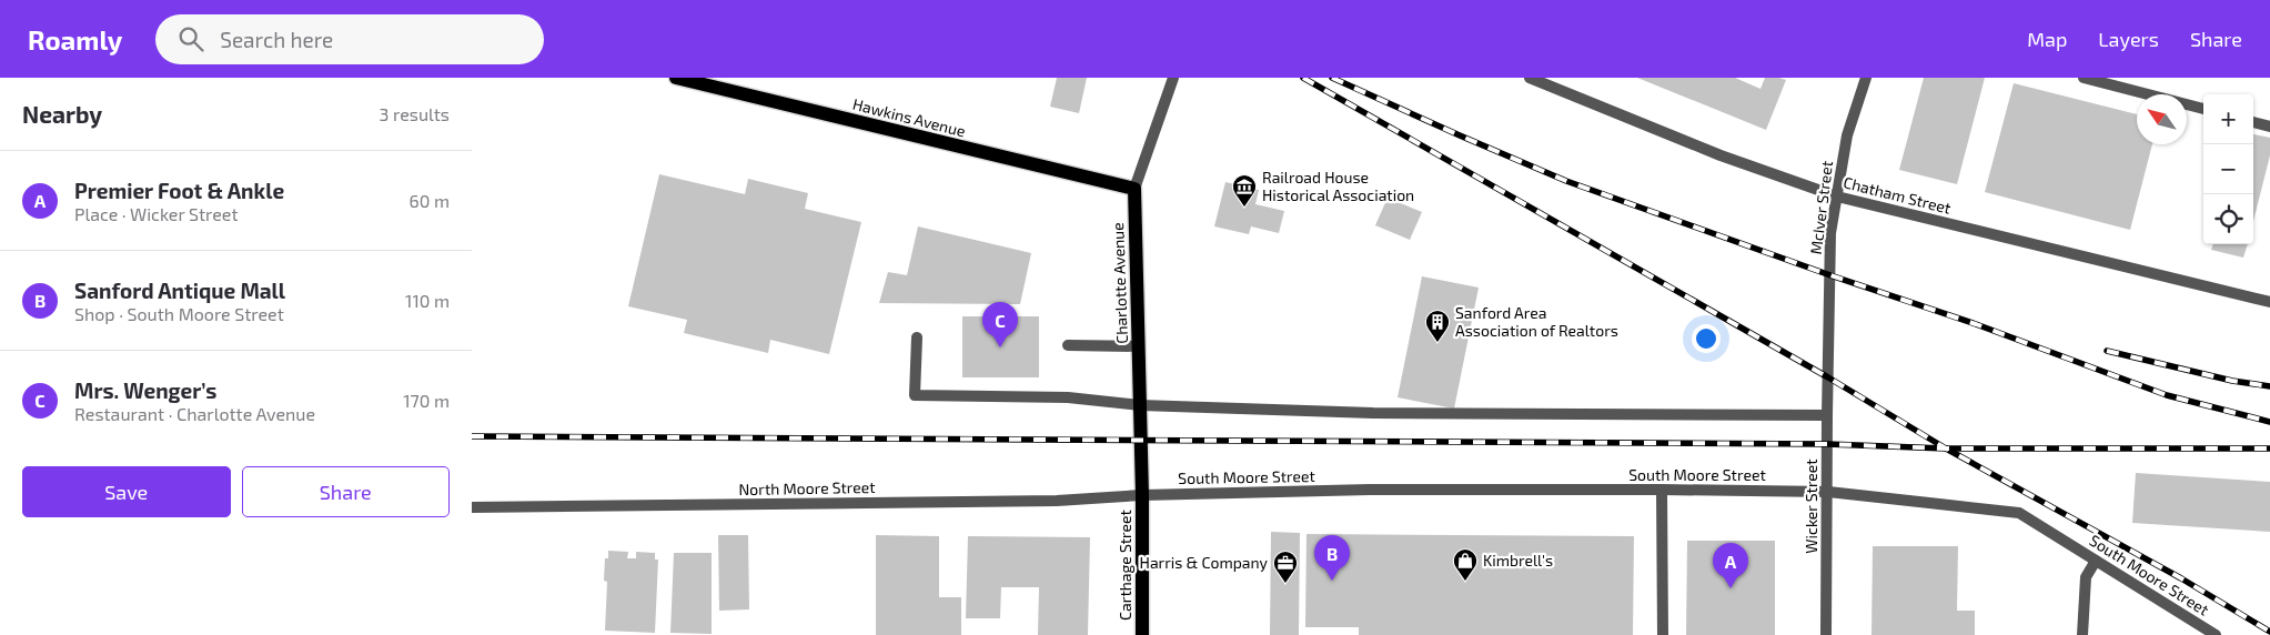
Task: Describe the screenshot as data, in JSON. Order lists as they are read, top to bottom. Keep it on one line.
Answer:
{"streets":{"main road":["Hawkins Avenue","Charlotte Avenue","Carthage Street"],"street":["Chatham Street","McIver Street","South Moore Street","North Moore Street","Wicker Street"]},"crossings":[["Hawkins Avenue","Charlotte Avenue"],["Chatham Street","McIver Street"],["McIver Street","Wicker Street"],["Charlotte Avenue","South Moore Street"],["Charlotte Avenue","North Moore Street"],["Charlotte Avenue","Carthage Street"],["South Moore Street","North Moore Street"],["South Moore Street","Wicker Street"],["South Moore Street","Carthage Street"],["North Moore Street","Carthage Street"]],"places":{"museum":["Railroad House Historical Association"],"building":["Sanford Area Association of Realtors"],"shop":["Kimbrell's"],"office":["Harris & Company"]},"north":"top left","page":{"header":"Roamly","search":"Search here","nav":["Map","Layers","Share"],"heading":["Nearby","3 results"],"map_buttons":["+","−"],"list":[{"mark":"A","name":"Premier Foot & Ankle","note":"Place · Wicker Street","value":"60 m"},{"mark":"B","name":"Sanford Antique Mall","note":"Shop · South Moore Street","value":"110 m"},{"mark":"C","name":"Mrs. Wenger’s","note":"Restaurant · Charlotte Avenue","value":"170 m"}],"pins":["C","B","A"],"buttons":["Save","Share"]}}
